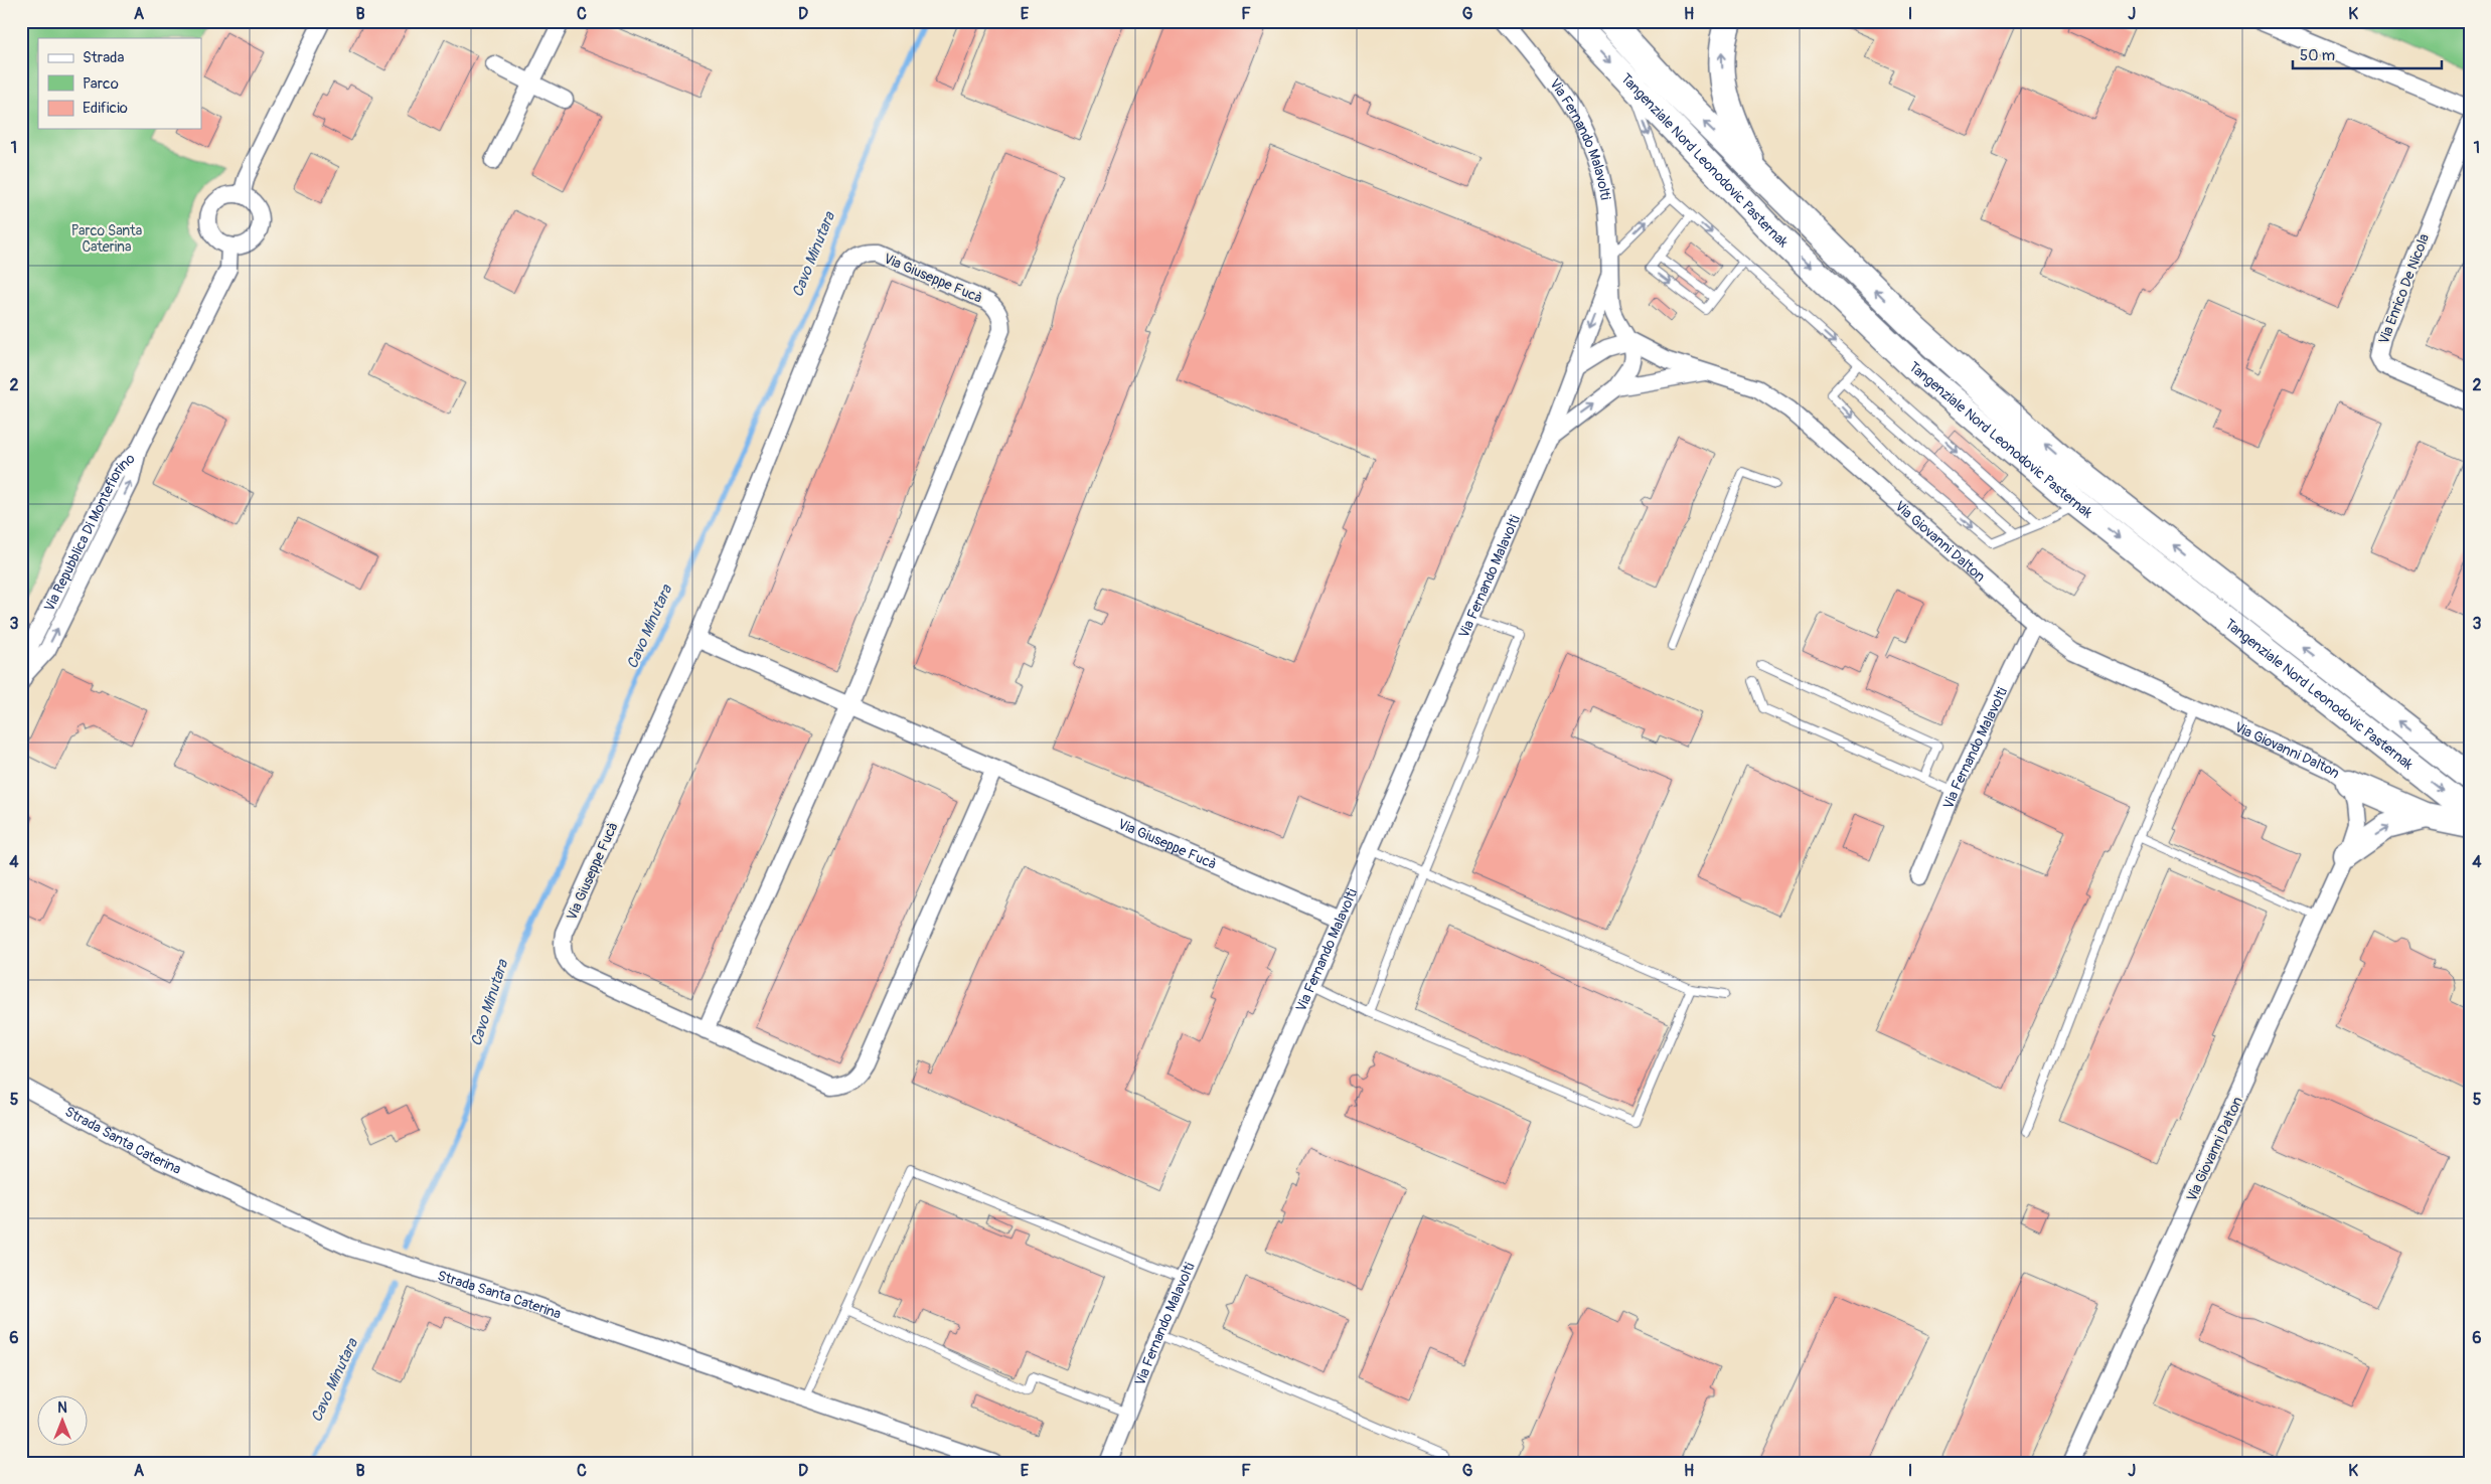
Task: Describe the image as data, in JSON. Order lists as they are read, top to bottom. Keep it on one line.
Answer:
{"streets":{"highway":["Tangenziale Nord Leonodovic Pasternak"],"street":["Via Fernando Malavolti","Via Giuseppe Fucà","Via Enrico De Nicola","Via Repubblica Di Montefiorino","Via Giovanni Dalton","Strada Santa Caterina"]},"crossings":[["Via Fernando Malavolti","Via Giuseppe Fucà"],["Via Fernando Malavolti","Via Giovanni Dalton"]],"water":["Cavo Minutara"],"parks":["Parco Santa Caterina"],"legend":["Strada","Parco","Edificio"],"scale_bar":"50 m","north":"top","grid":{"columns":["A","B","C","D","E","F","G","H","I","J","K"],"rows":["1","2","3","4","5","6"]}}
